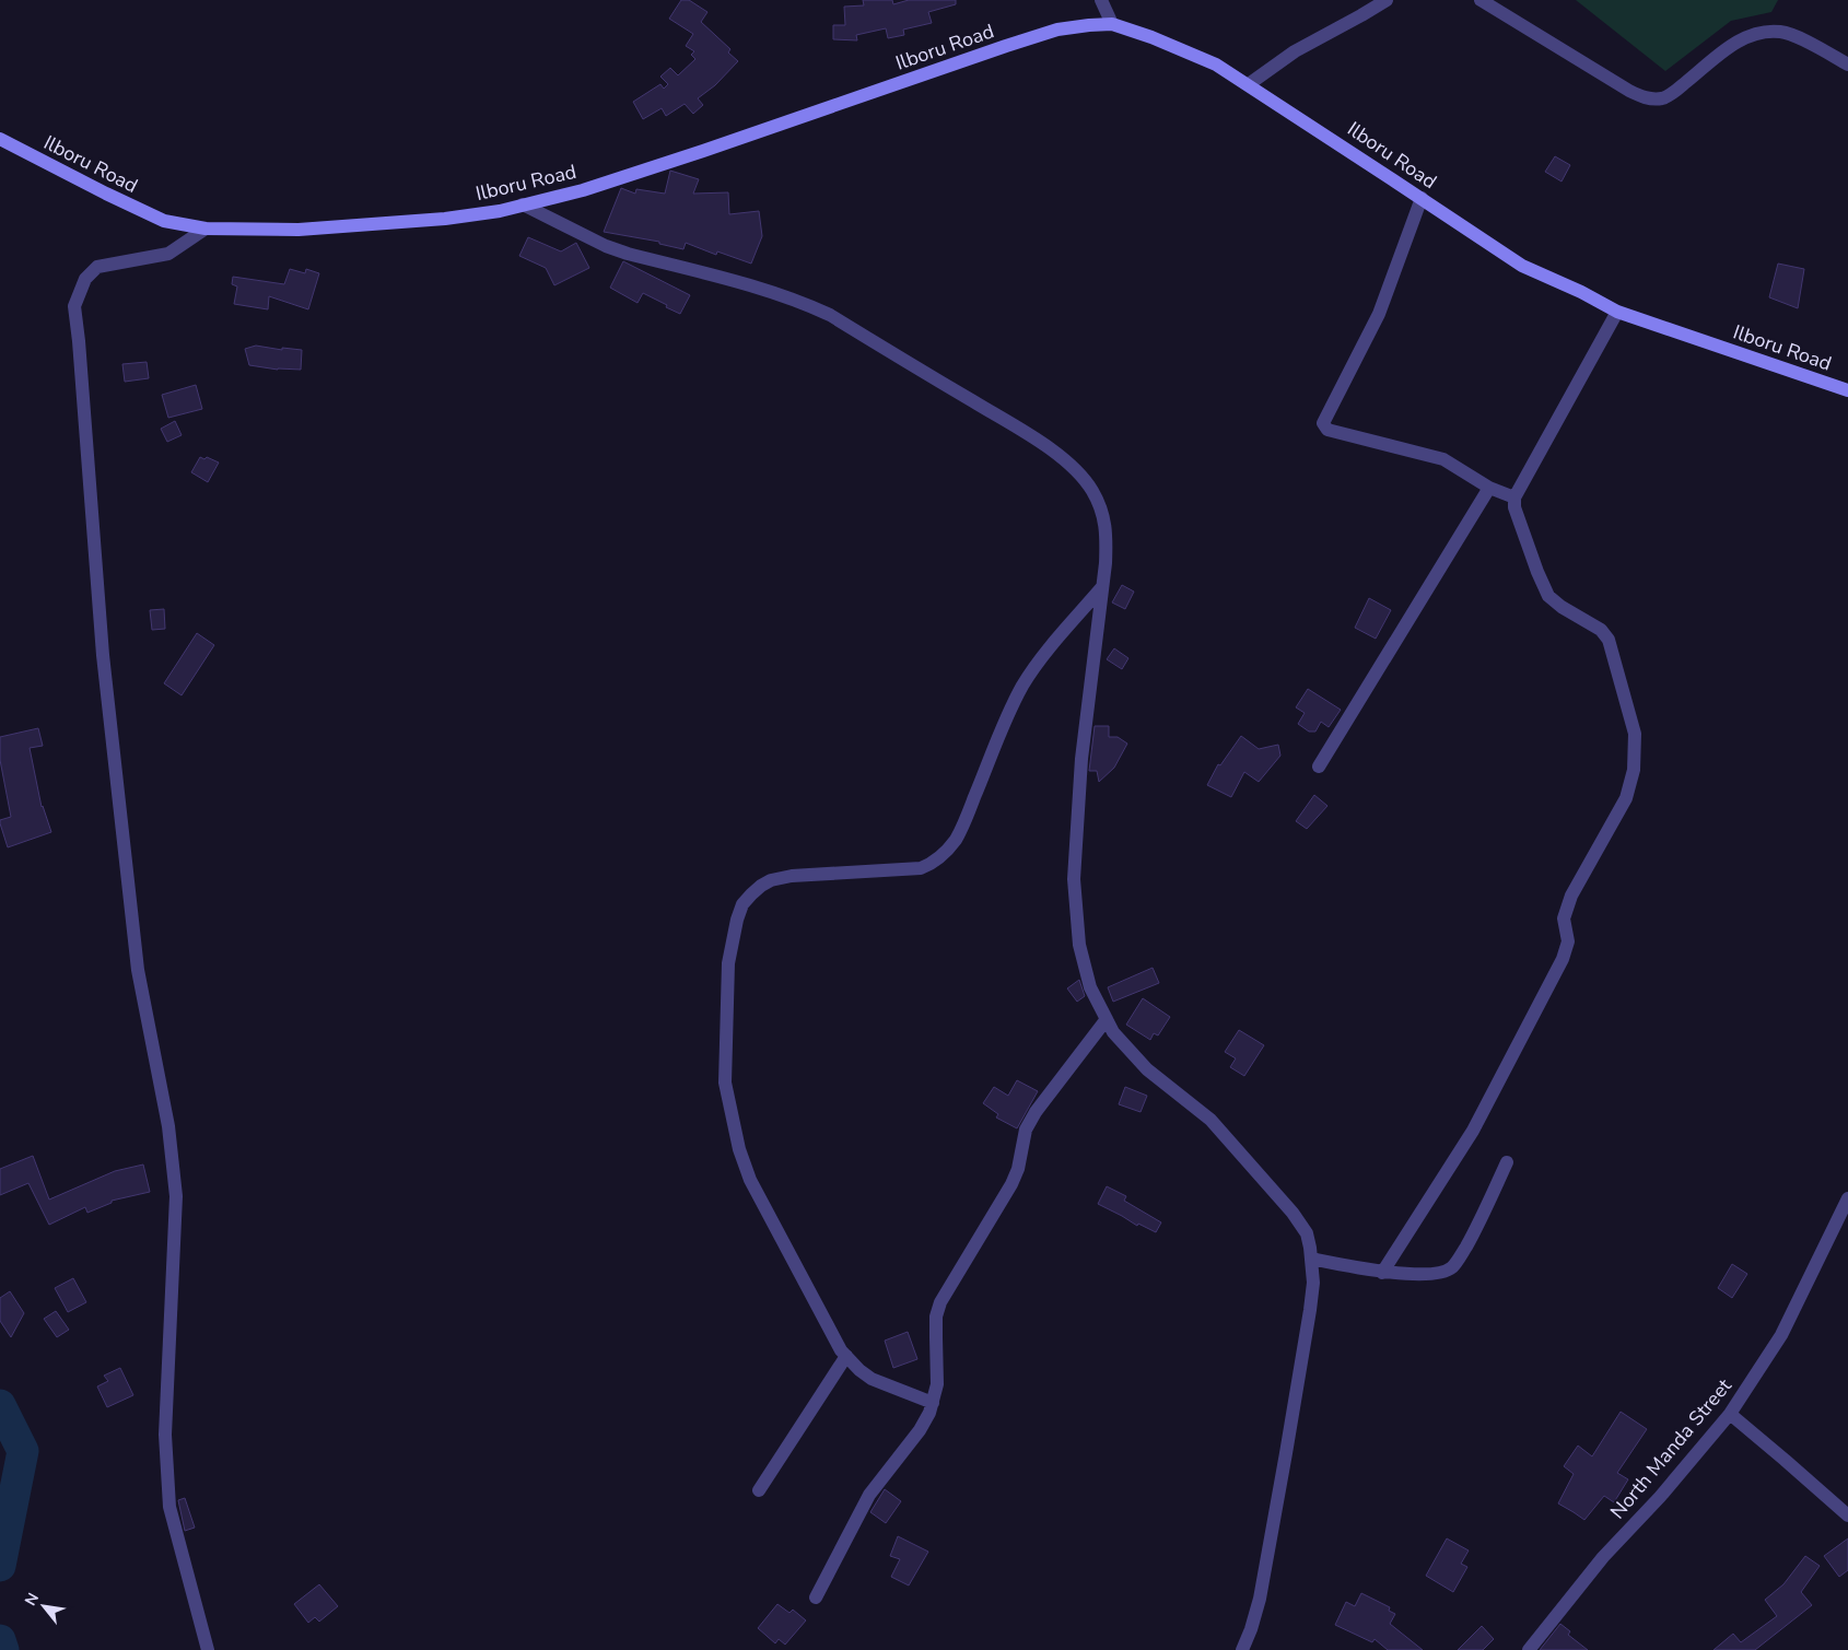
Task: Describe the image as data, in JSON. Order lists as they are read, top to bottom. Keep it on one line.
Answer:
{"streets":{"street":["Ilboru Road","North Manda Street"]},"north":"top left"}
